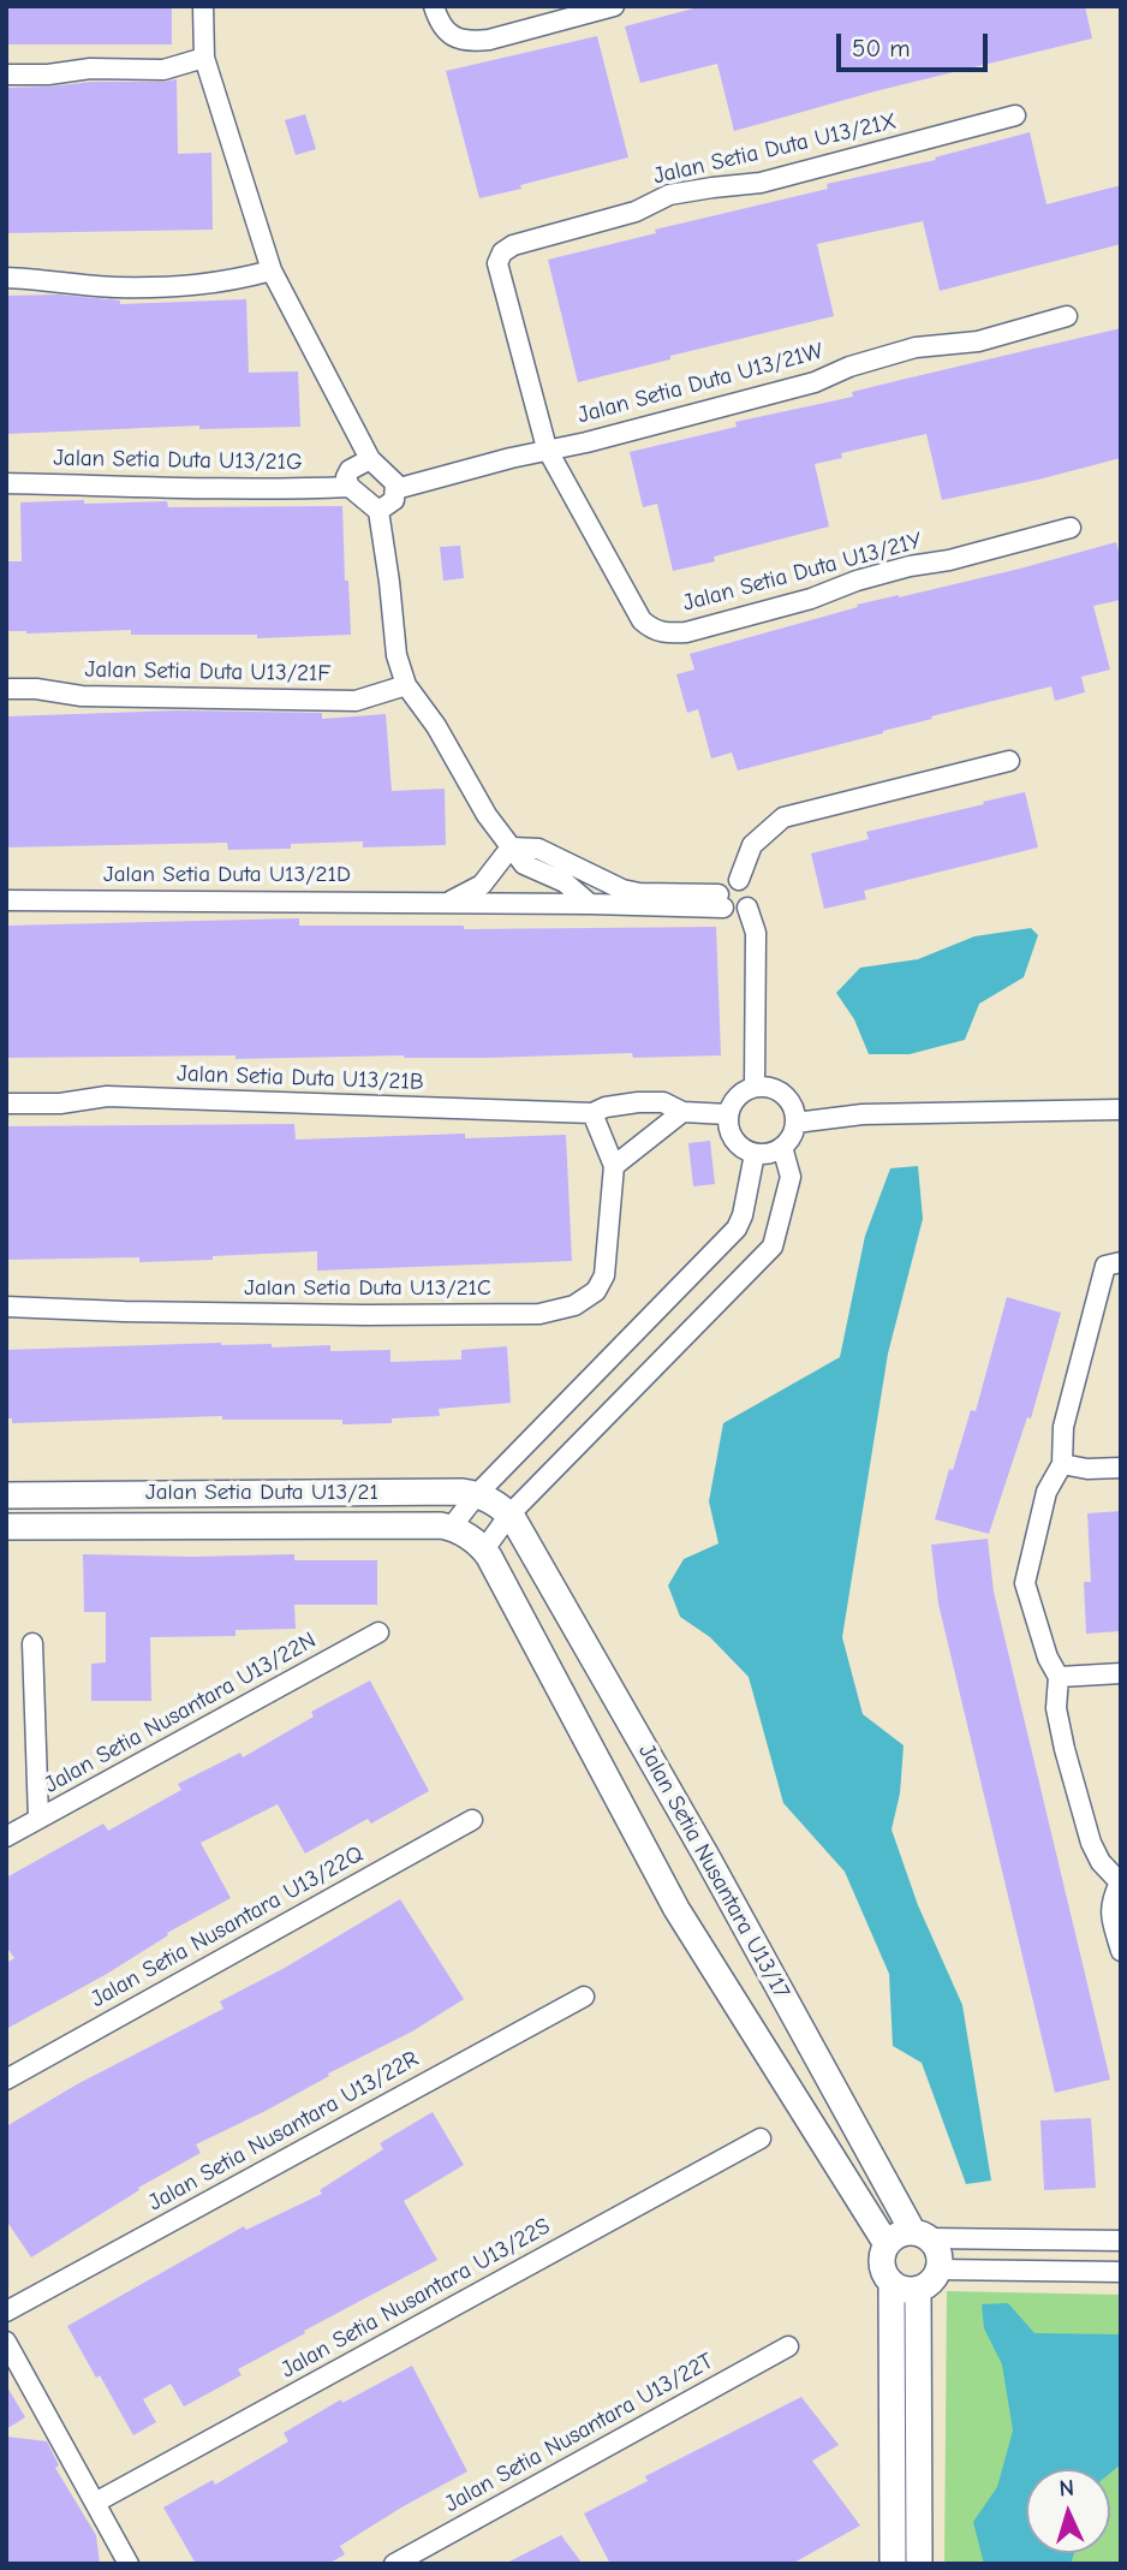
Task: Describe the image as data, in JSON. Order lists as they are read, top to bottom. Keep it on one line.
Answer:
{"streets":{"main road":["Jalan Setia Duta U13/21","Jalan Setia Nusantara U13/17"],"street":["Jalan Setia Duta U13/21X","Jalan Setia Duta U13/21W","Jalan Setia Duta U13/21G","Jalan Setia Duta U13/21Y","Jalan Setia Duta U13/21F","Jalan Setia Duta U13/21D","Jalan Setia Duta U13/21B","Jalan Setia Duta U13/21C","Jalan Setia Nusantara U13/22N","Jalan Setia Nusantara U13/22Q","Jalan Setia Nusantara U13/22R","Jalan Setia Nusantara U13/22S","Jalan Setia Nusantara U13/22T"]},"crossings":[["Jalan Setia Duta U13/21X","Jalan Setia Duta U13/21W"],["Jalan Setia Duta U13/21X","Jalan Setia Duta U13/21Y"],["Jalan Setia Duta U13/21W","Jalan Setia Duta U13/21Y"]],"scale_bar":"50 m","north":"top"}
